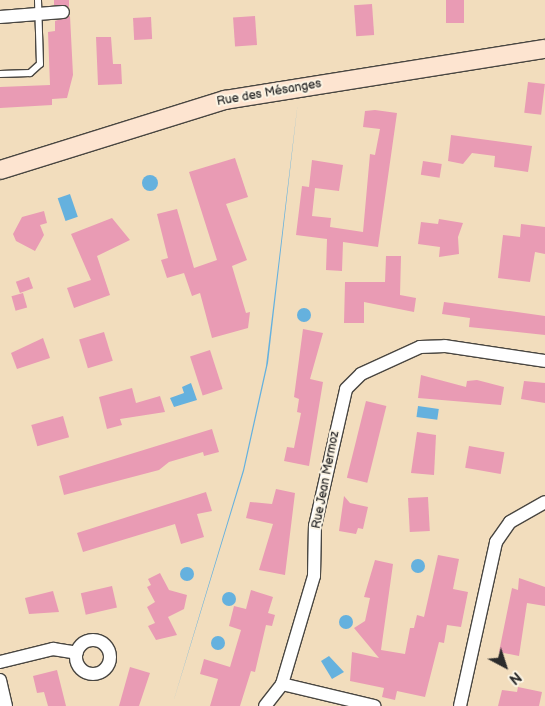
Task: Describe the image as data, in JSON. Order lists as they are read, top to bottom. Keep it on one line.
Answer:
{"streets":{"main road":["Rue des Mésanges"],"street":["Rue Jean Mermoz"]},"north":"bottom right"}
